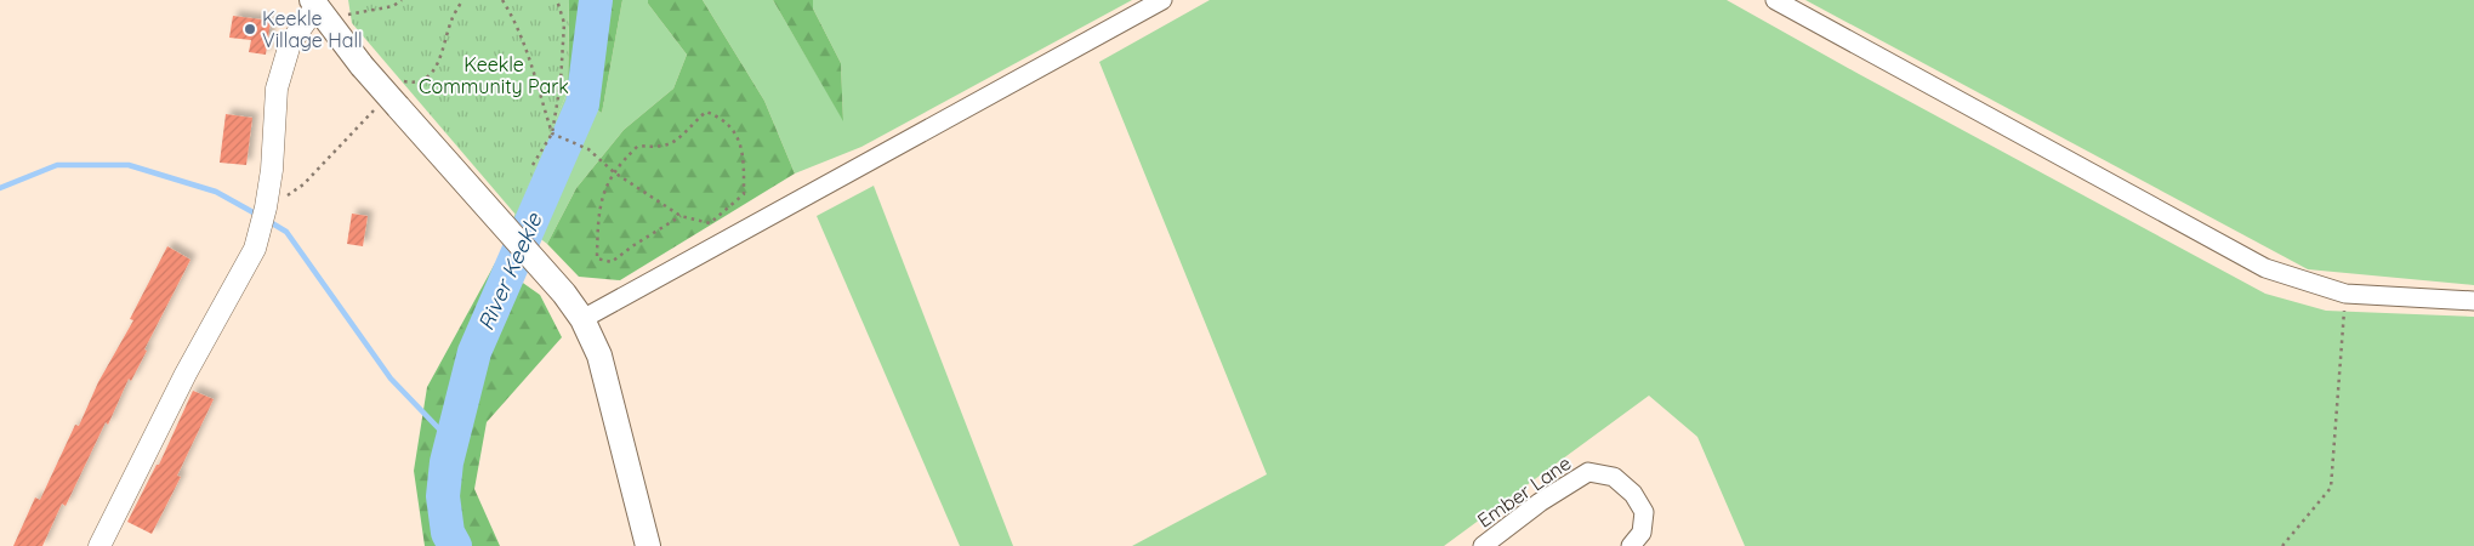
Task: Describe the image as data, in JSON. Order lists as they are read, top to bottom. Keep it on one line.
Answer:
{"streets":{"street":["Ember Lane"]},"water":["River Keekle"],"parks":["Keekle Community Park"],"places":["Keekle Village Hall"]}
